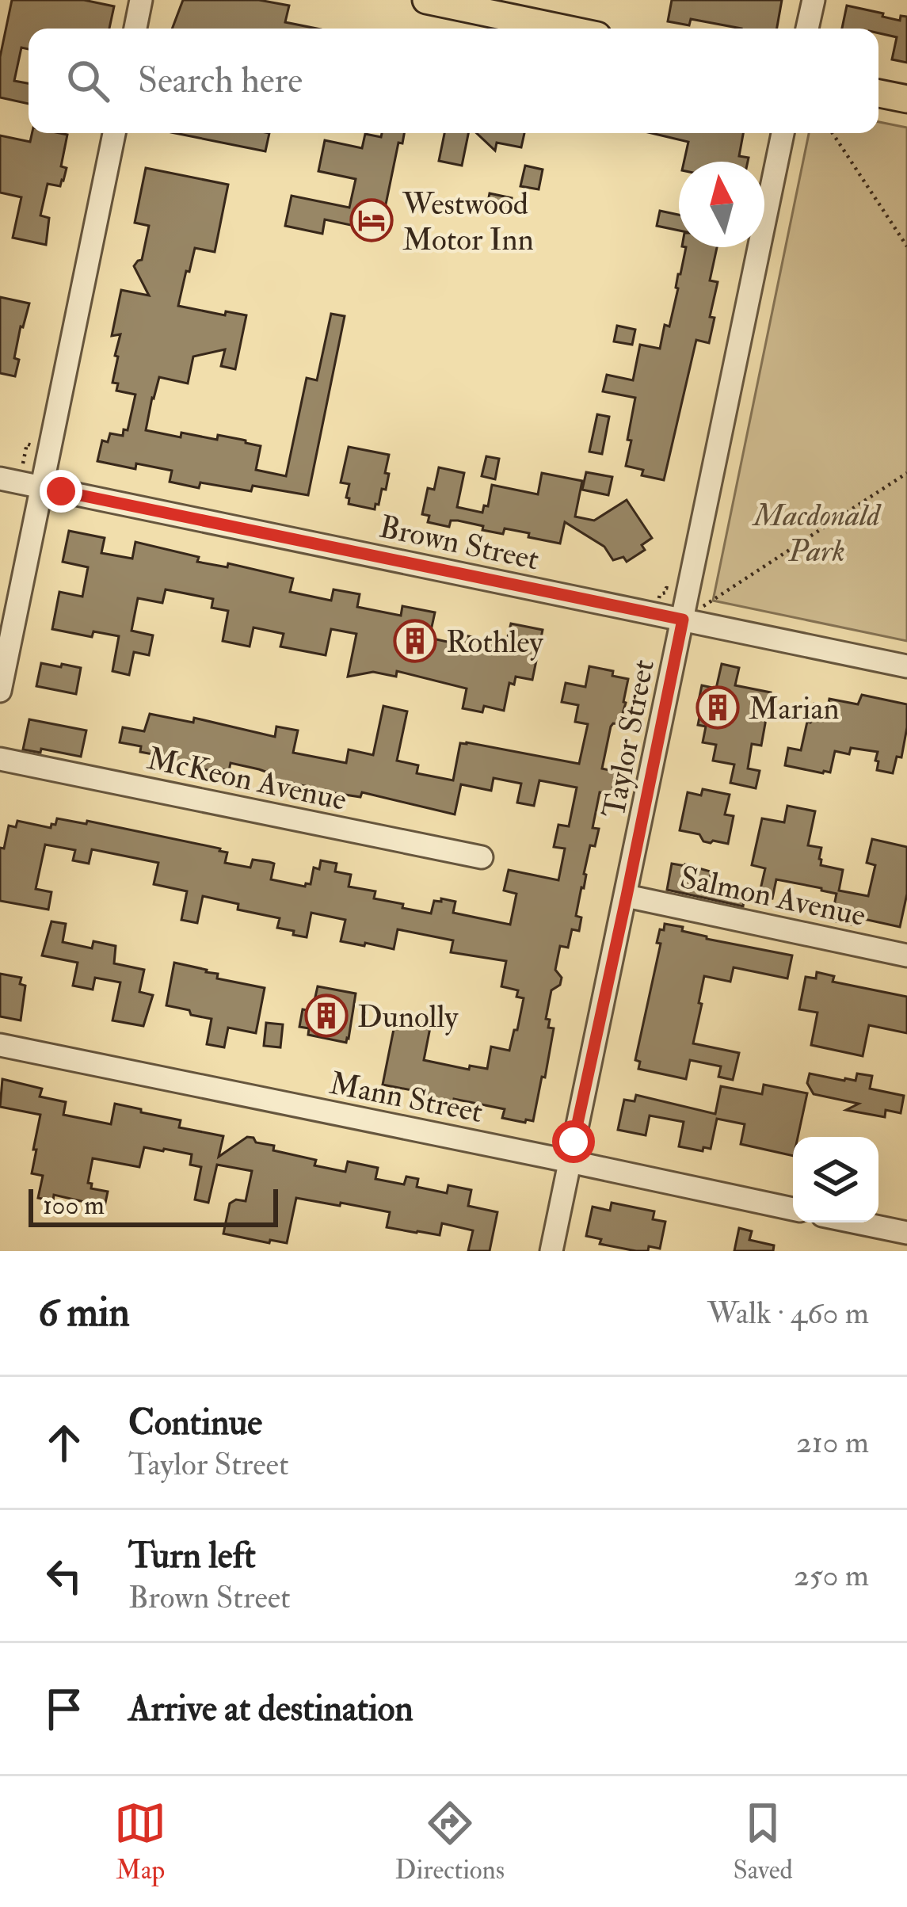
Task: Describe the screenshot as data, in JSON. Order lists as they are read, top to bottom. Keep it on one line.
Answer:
{"streets":{"street":["Brown Street","Taylor Street","McKeon Avenue","Salmon Avenue","Mann Street"]},"crossings":[["Brown Street","Taylor Street"],["Taylor Street","Salmon Avenue"],["Taylor Street","Mann Street"]],"parks":["Macdonald Park"],"places":{"hotel":["Westwood Motor Inn"],"building":["Rothley","Marian","Dunolly"]},"scale_bar":"100 m","north":"top","page":{"search":"Search here","scale":"100 m","heading":["6 min","Walk · 460 m"],"list":[["Continue","Taylor Street","210 m"],["Turn left","Brown Street","250 m"],"Arrive at destination"],"nav":["Map","Directions","Saved"]}}
